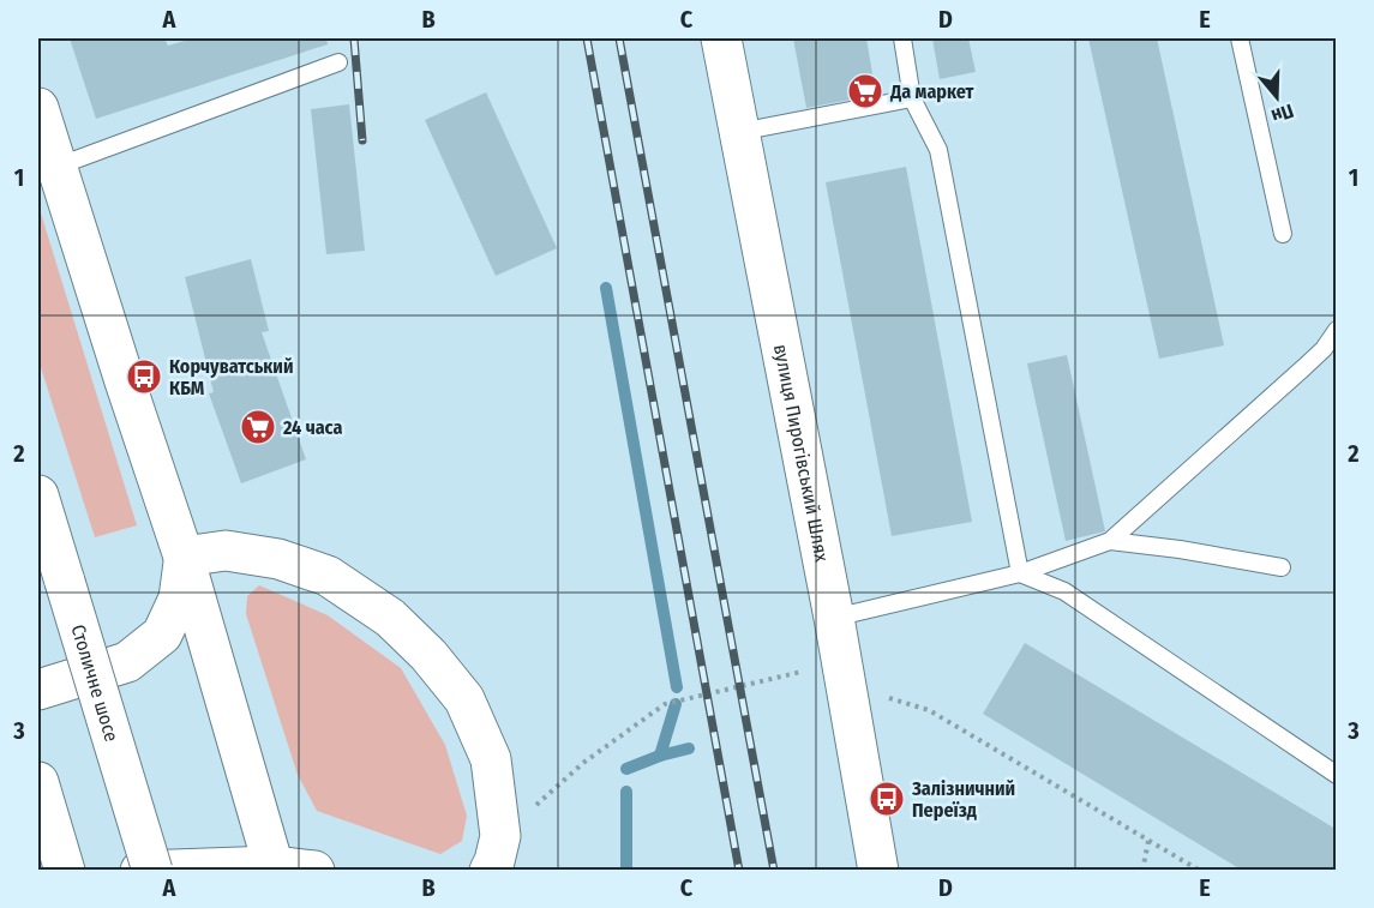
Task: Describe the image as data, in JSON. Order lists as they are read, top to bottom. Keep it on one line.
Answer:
{"streets":{"main road":["вулиця Пирогівський Шлях","Столичне шосе"]},"places":{"supermarket":["Да маркет","24 часа"],"bus stop":["Корчуватський КБМ","Залізничний Переїзд"]},"north":"bottom","grid":{"columns":["A","B","C","D","E"],"rows":["1","2","3"]}}
